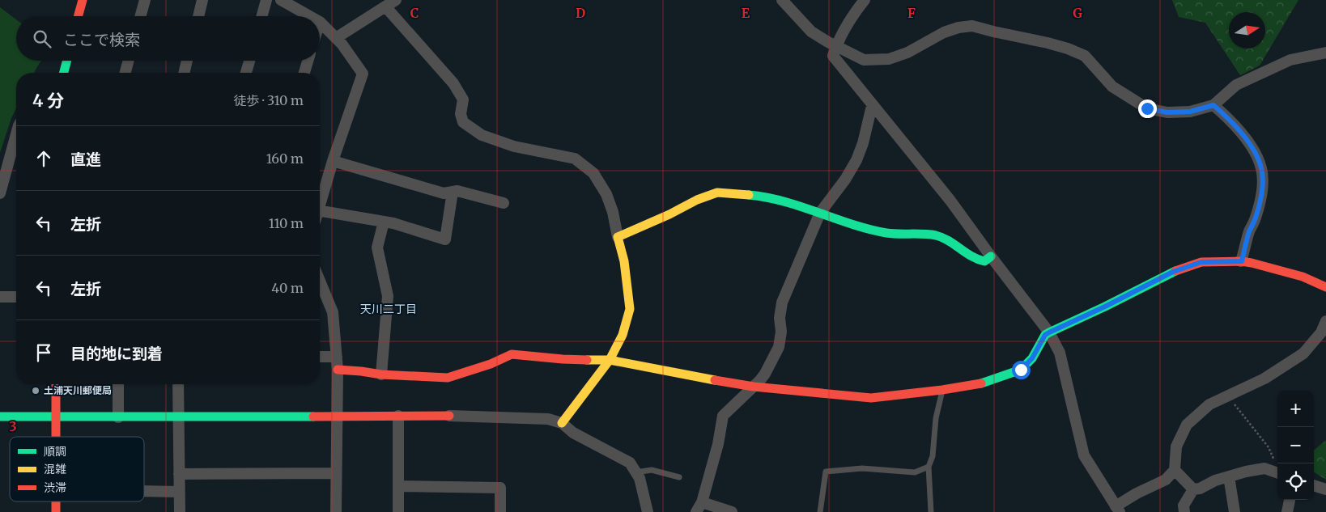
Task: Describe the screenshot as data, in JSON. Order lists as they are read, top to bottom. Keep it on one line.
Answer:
{"districts":["天川二丁目"],"places":["土浦天川郵便局"],"legend":["順調","混雑","渋滞"],"north":"right","page":{"search":"ここで検索","heading":["4 分","徒歩 · 310 m"],"list":[["直進","160 m"],["左折","110 m"],["左折","40 m"],"目的地に到着"],"map_buttons":["+","−"]},"grid":{"columns":["C","D","E","F","G"],"rows":["3"]}}
